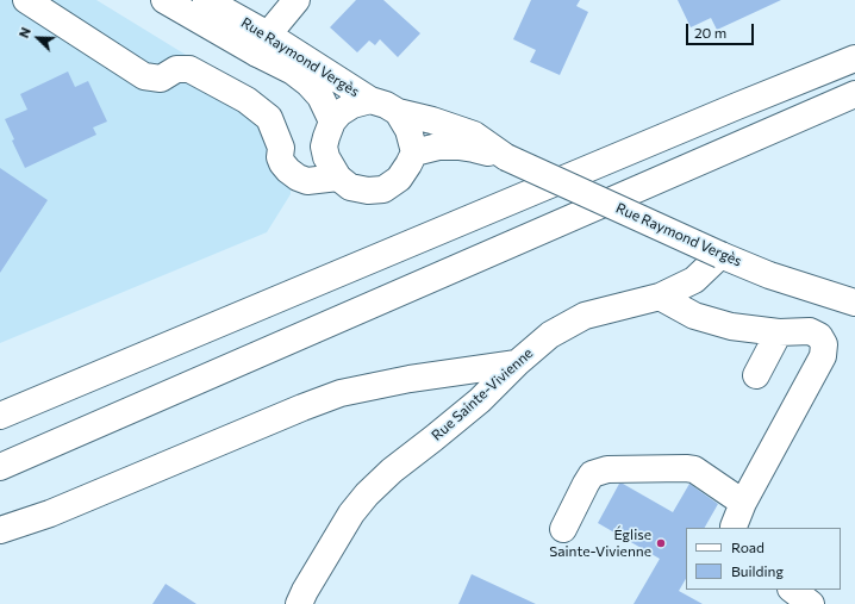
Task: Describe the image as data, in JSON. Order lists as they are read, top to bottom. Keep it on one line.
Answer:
{"streets":{"main road":["Rue Raymond Vergès","Rue Sainte-Vivienne"]},"crossings":[["Rue Raymond Vergès","Rue Sainte-Vivienne"]],"places":["Église Sainte-Vivienne"],"legend":["Road","Building"],"scale_bar":"20 m","north":"top left"}
